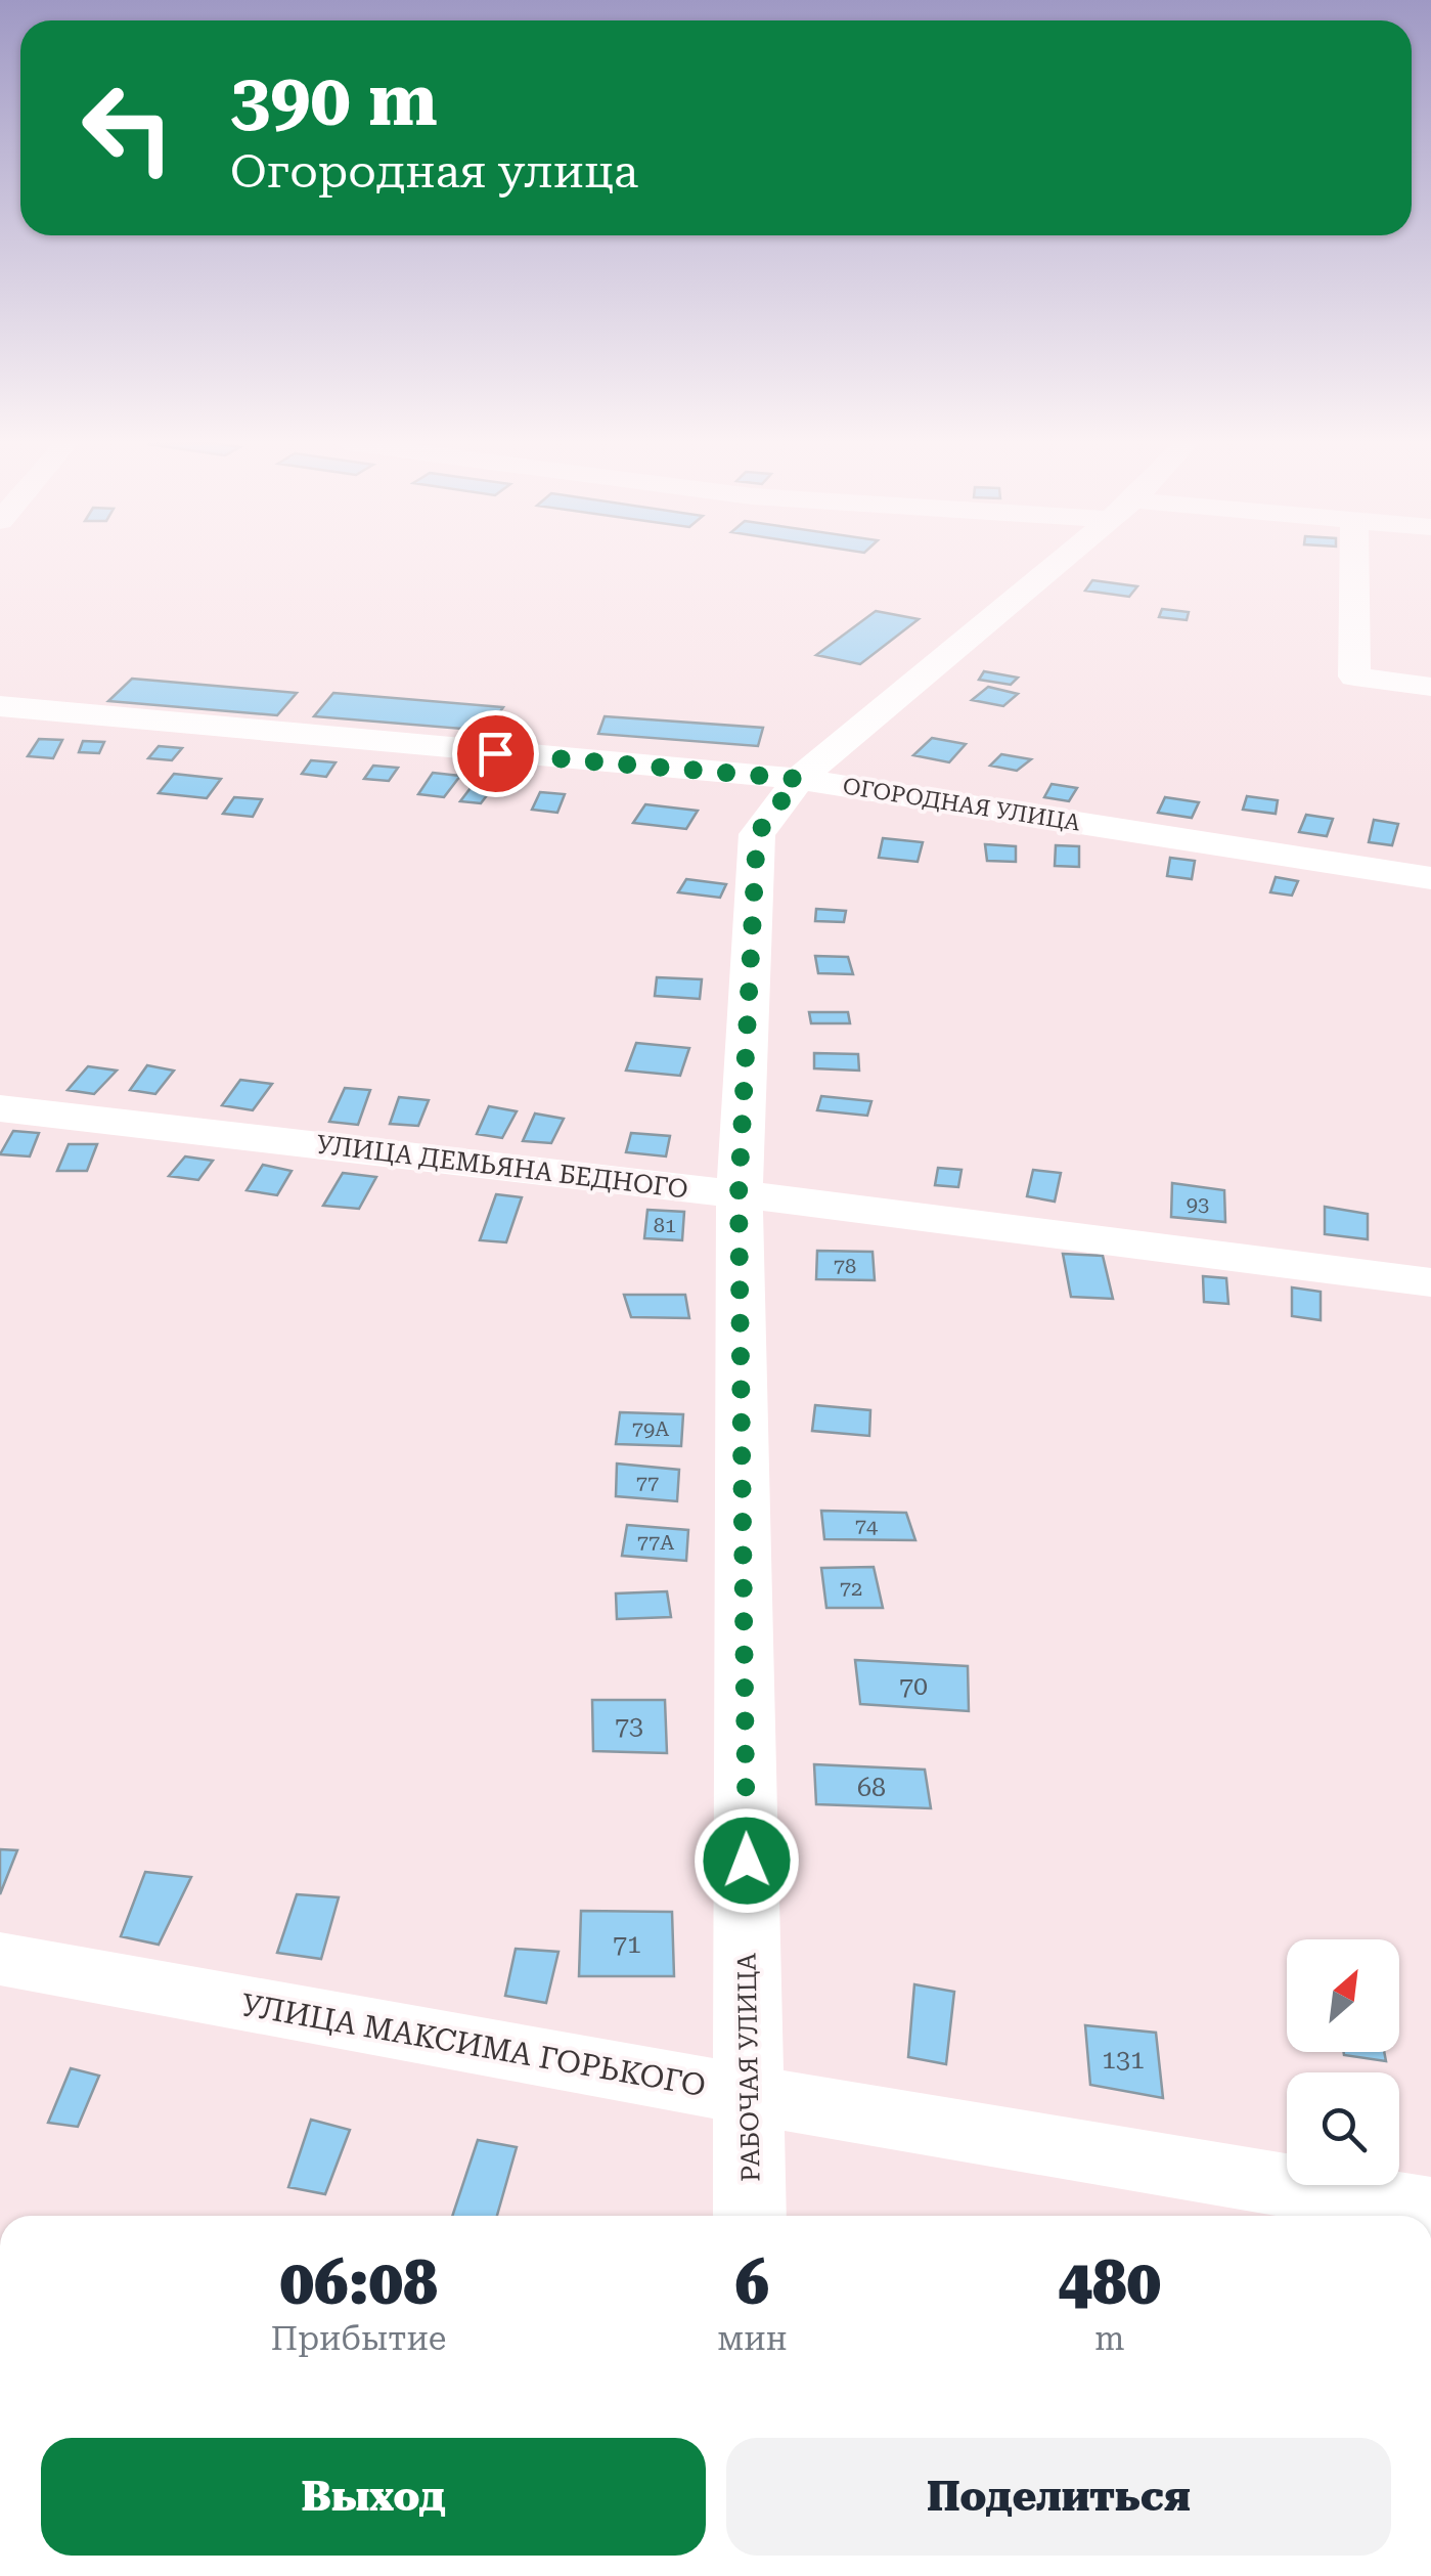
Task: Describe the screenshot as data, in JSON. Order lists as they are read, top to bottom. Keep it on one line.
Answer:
{"streets":{"street":["ОГОРОДНАЯ УЛИЦА","УЛИЦА ДЕМЬЯНА БЕДНОГО","УЛИЦА МАКСИМА ГОРЬКОГО","РАБОЧАЯ УЛИЦА"]},"crossings":[["ОГОРОДНАЯ УЛИЦА","РАБОЧАЯ УЛИЦА"],["УЛИЦА ДЕМЬЯНА БЕДНОГО","РАБОЧАЯ УЛИЦА"],["УЛИЦА МАКСИМА ГОРЬКОГО","РАБОЧАЯ УЛИЦА"]],"house_numbers":["93","81","78","79А","77","74","77А","72","70","73","68","71","131"],"north":"top right","page":{"turn":["390 m","Огородная улица"],"eta":["06:08","Прибытие","6","мин","480","m"],"buttons":["Выход","Поделиться"]}}
